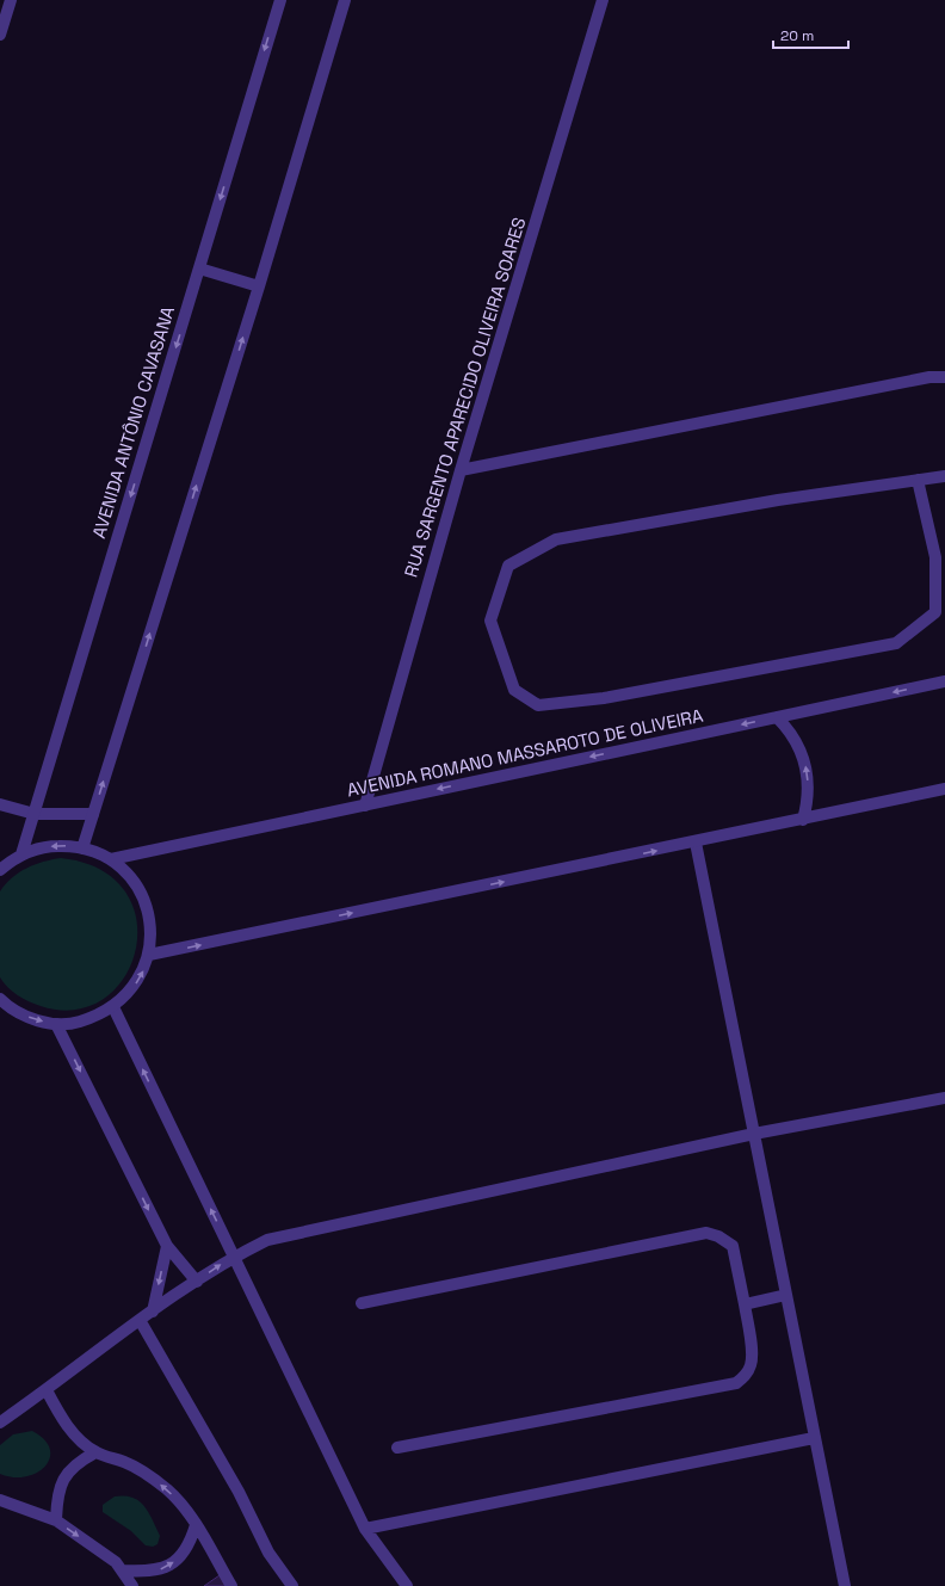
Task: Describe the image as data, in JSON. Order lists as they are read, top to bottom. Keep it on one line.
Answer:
{"streets":{"street":["RUA SARGENTO APARECIDO OLIVEIRA SOARES","AVENIDA ANTÔNIO CAVASANA","AVENIDA ROMANO MASSAROTO DE OLIVEIRA"]},"crossings":[["RUA SARGENTO APARECIDO OLIVEIRA SOARES","AVENIDA ROMANO MASSAROTO DE OLIVEIRA"]],"scale_bar":"20 m"}
